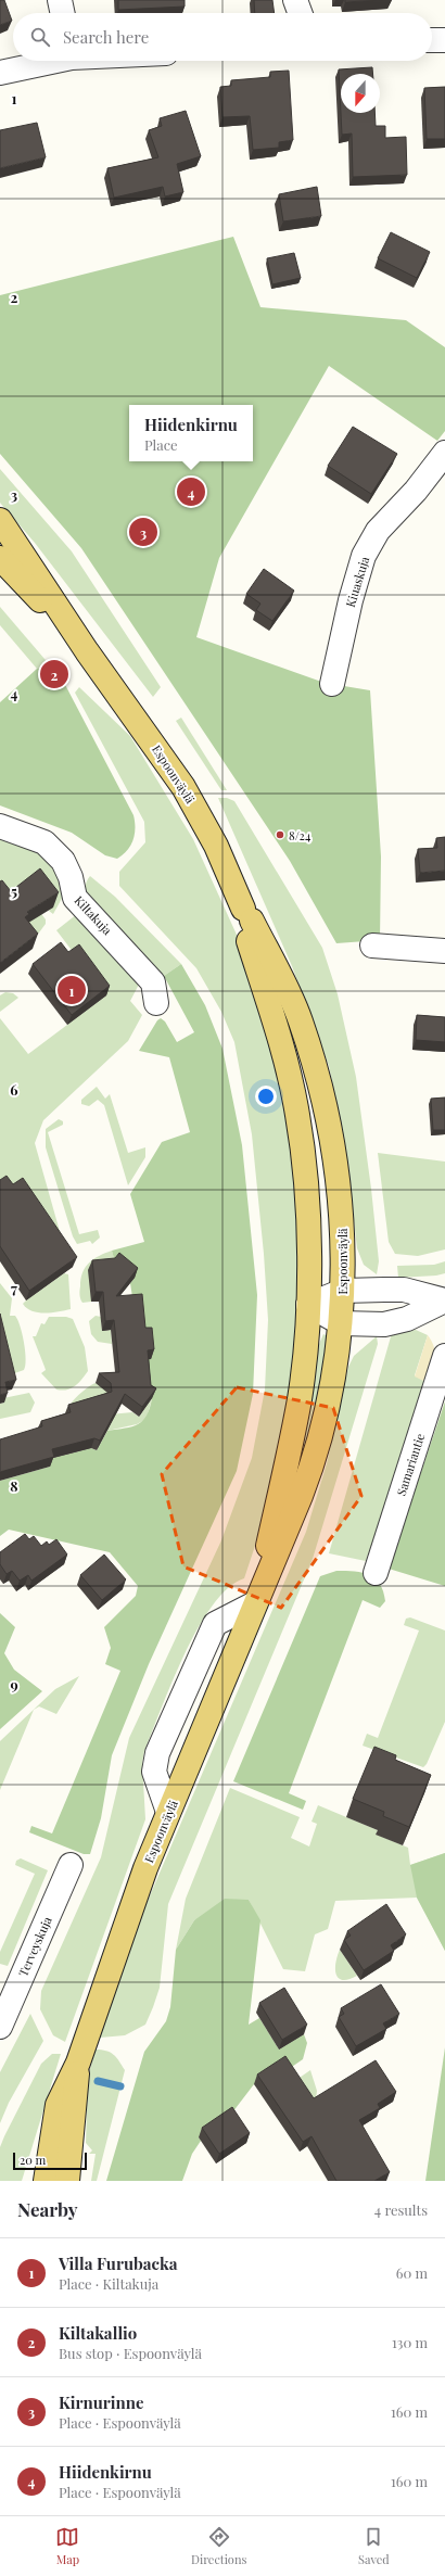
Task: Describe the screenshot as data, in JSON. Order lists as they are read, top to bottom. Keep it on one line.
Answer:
{"streets":{"main road":["Espoonväylä"],"street":["Kiuaskuja","Kiltakuja","Samariantie","Terveyskuja"]},"places":["8/24"],"scale_bar":"20 m","north":"bottom","page":{"search":"Search here","popup":["Hiidenkirnu","Place"],"pins":["4","3","2","1"],"scale":"20 m","heading":["Nearby","4 results"],"list":[{"mark":"1","name":"Villa Furubacka","note":"Place · Kiltakuja","value":"60 m"},{"mark":"2","name":"Kiltakallio","note":"Bus stop · Espoonväylä","value":"130 m"},{"mark":"3","name":"Kirnurinne","note":"Place · Espoonväylä","value":"160 m"},{"mark":"4","name":"Hiidenkirnu","note":"Place · Espoonväylä","value":"160 m"}],"nav":["Map","Directions","Saved"]},"grid":{"rows":["1","2","3","4","5","6","7","8","9"]}}
